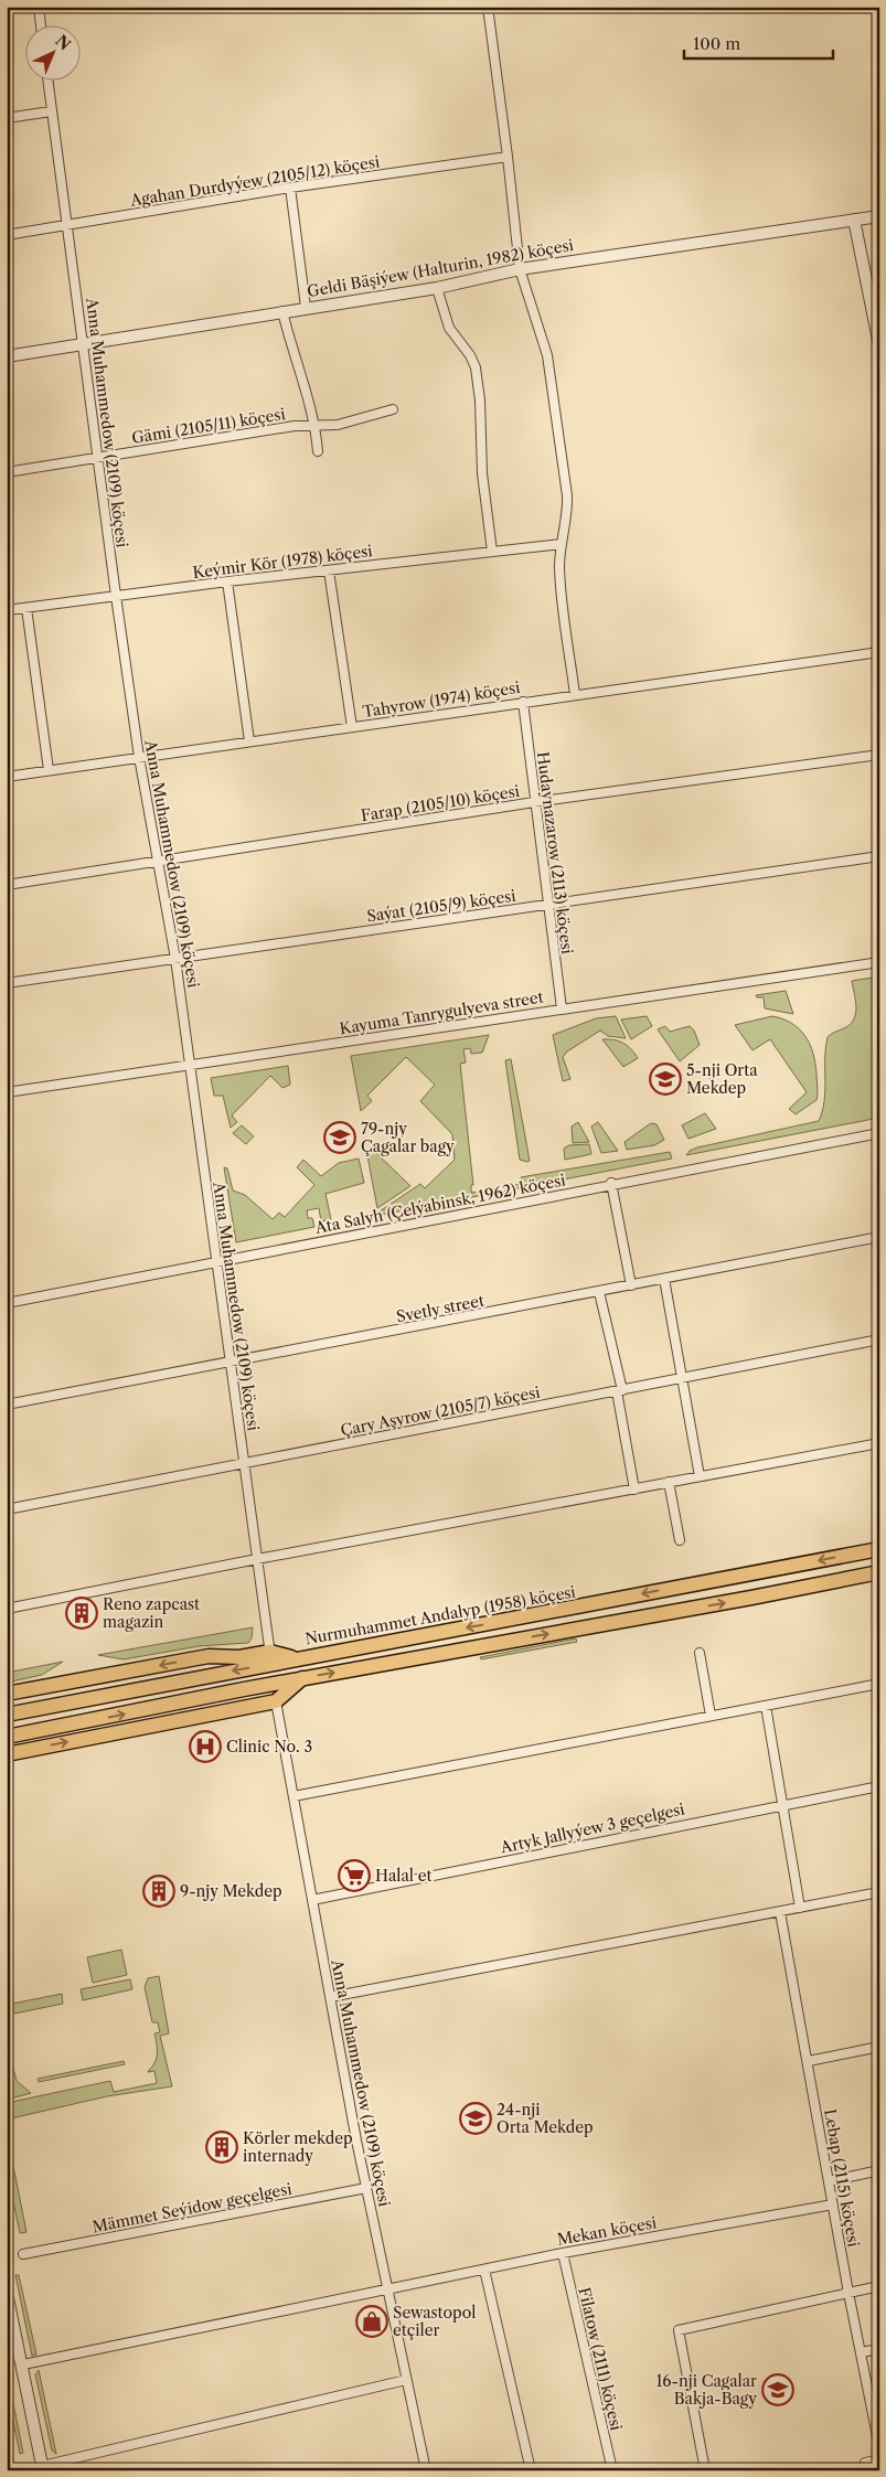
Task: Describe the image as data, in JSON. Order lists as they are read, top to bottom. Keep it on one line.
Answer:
{"streets":{"main road":["Nurmuhammet Andalyp (1958) köçesi"],"street":["Agahan Durdyýew (2105/12) köçesi","Geldi Bäşiýew (Halturin, 1982) köçesi","Anna Muhammedow (2109) köçesi","Gämi (2105/11) köçesi","Keýmir Kör (1978) köçesi","Tahyrow (1974) köçesi","Farap (2105/10) köçesi","Hudaynazarow (2113) köçesi","Saýat (2105/9) köçesi","Kayuma Tanrygulyeva street","Ata Salyh (Çelýabinsk, 1962) köçesi","Svetly street","Çary Aşyrow (2105/7) köçesi","Artyk Jallyýew 3 geçelgesi","Lebap (2115) köçesi","Mämmet Seýidow geçelgesi","Mekan köçesi","Filatow (2111) köçesi"]},"crossings":[["Agahan Durdyýew (2105/12) köçesi","Anna Muhammedow (2109) köçesi"],["Geldi Bäşiýew (Halturin, 1982) köçesi","Anna Muhammedow (2109) köçesi"],["Anna Muhammedow (2109) köçesi","Gämi (2105/11) köçesi"],["Anna Muhammedow (2109) köçesi","Keýmir Kör (1978) köçesi"],["Anna Muhammedow (2109) köçesi","Tahyrow (1974) köçesi"],["Anna Muhammedow (2109) köçesi","Farap (2105/10) köçesi"],["Anna Muhammedow (2109) köçesi","Saýat (2105/9) köçesi"],["Anna Muhammedow (2109) köçesi","Kayuma Tanrygulyeva street"],["Anna Muhammedow (2109) köçesi","Ata Salyh (Çelýabinsk, 1962) köçesi"],["Anna Muhammedow (2109) köçesi","Svetly street"],["Anna Muhammedow (2109) köçesi","Çary Aşyrow (2105/7) köçesi"],["Anna Muhammedow (2109) köçesi","Nurmuhammet Andalyp (1958) köçesi"],["Anna Muhammedow (2109) köçesi","Artyk Jallyýew 3 geçelgesi"],["Anna Muhammedow (2109) köçesi","Mämmet Seýidow geçelgesi"],["Anna Muhammedow (2109) köçesi","Mekan köçesi"],["Tahyrow (1974) köçesi","Hudaynazarow (2113) köçesi"],["Farap (2105/10) köçesi","Hudaynazarow (2113) köçesi"],["Hudaynazarow (2113) köçesi","Saýat (2105/9) köçesi"],["Hudaynazarow (2113) köçesi","Kayuma Tanrygulyeva street"],["Lebap (2115) köçesi","Mekan köçesi"],["Mekan köçesi","Filatow (2111) köçesi"]],"places":{"school or university":["5-nji Orta Mekdep","79-njy Çagalar bagy","24-nji Orta Mekdep","16-nji Cagalar Bakja-Bagy"],"building":["Reno zapcast magazin","9-njy Mekdep","Körler mekdep internady"],"hospital":["Clinic No. 3"],"supermarket":["Halal et"],"shop":["Sewastopol etçiler"]},"scale_bar":"100 m","north":"top right"}
